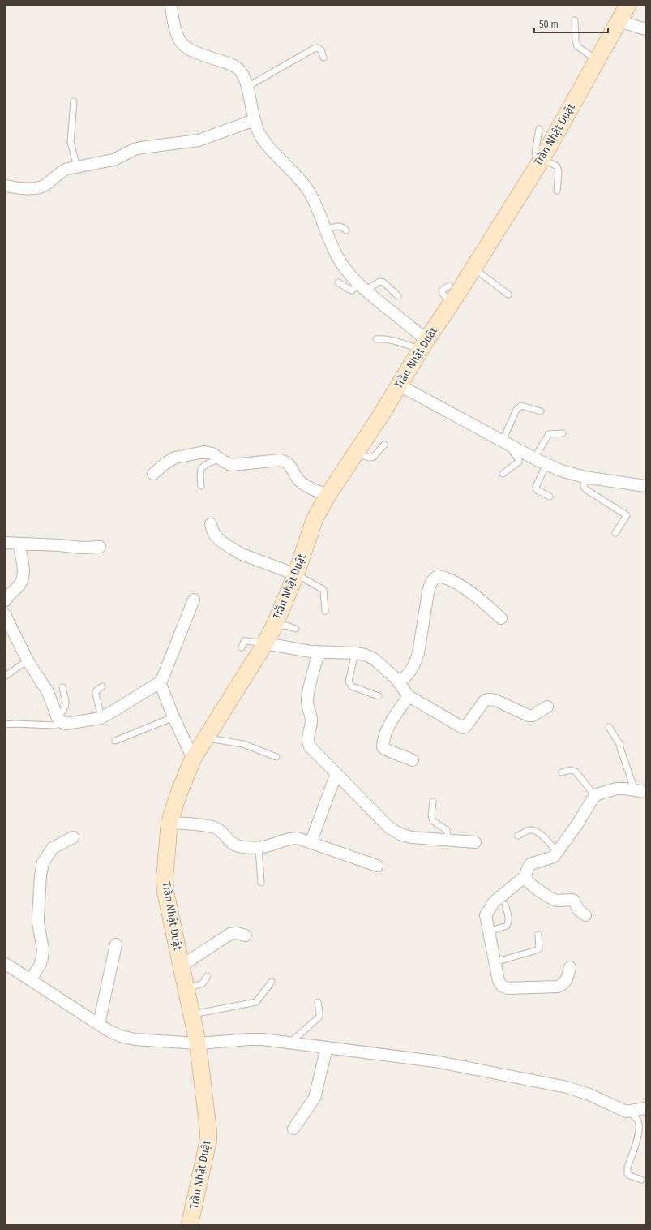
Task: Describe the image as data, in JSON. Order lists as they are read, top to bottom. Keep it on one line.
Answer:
{"streets":{"main road":["Trần Nhật Duật"]},"scale_bar":"50 m"}
